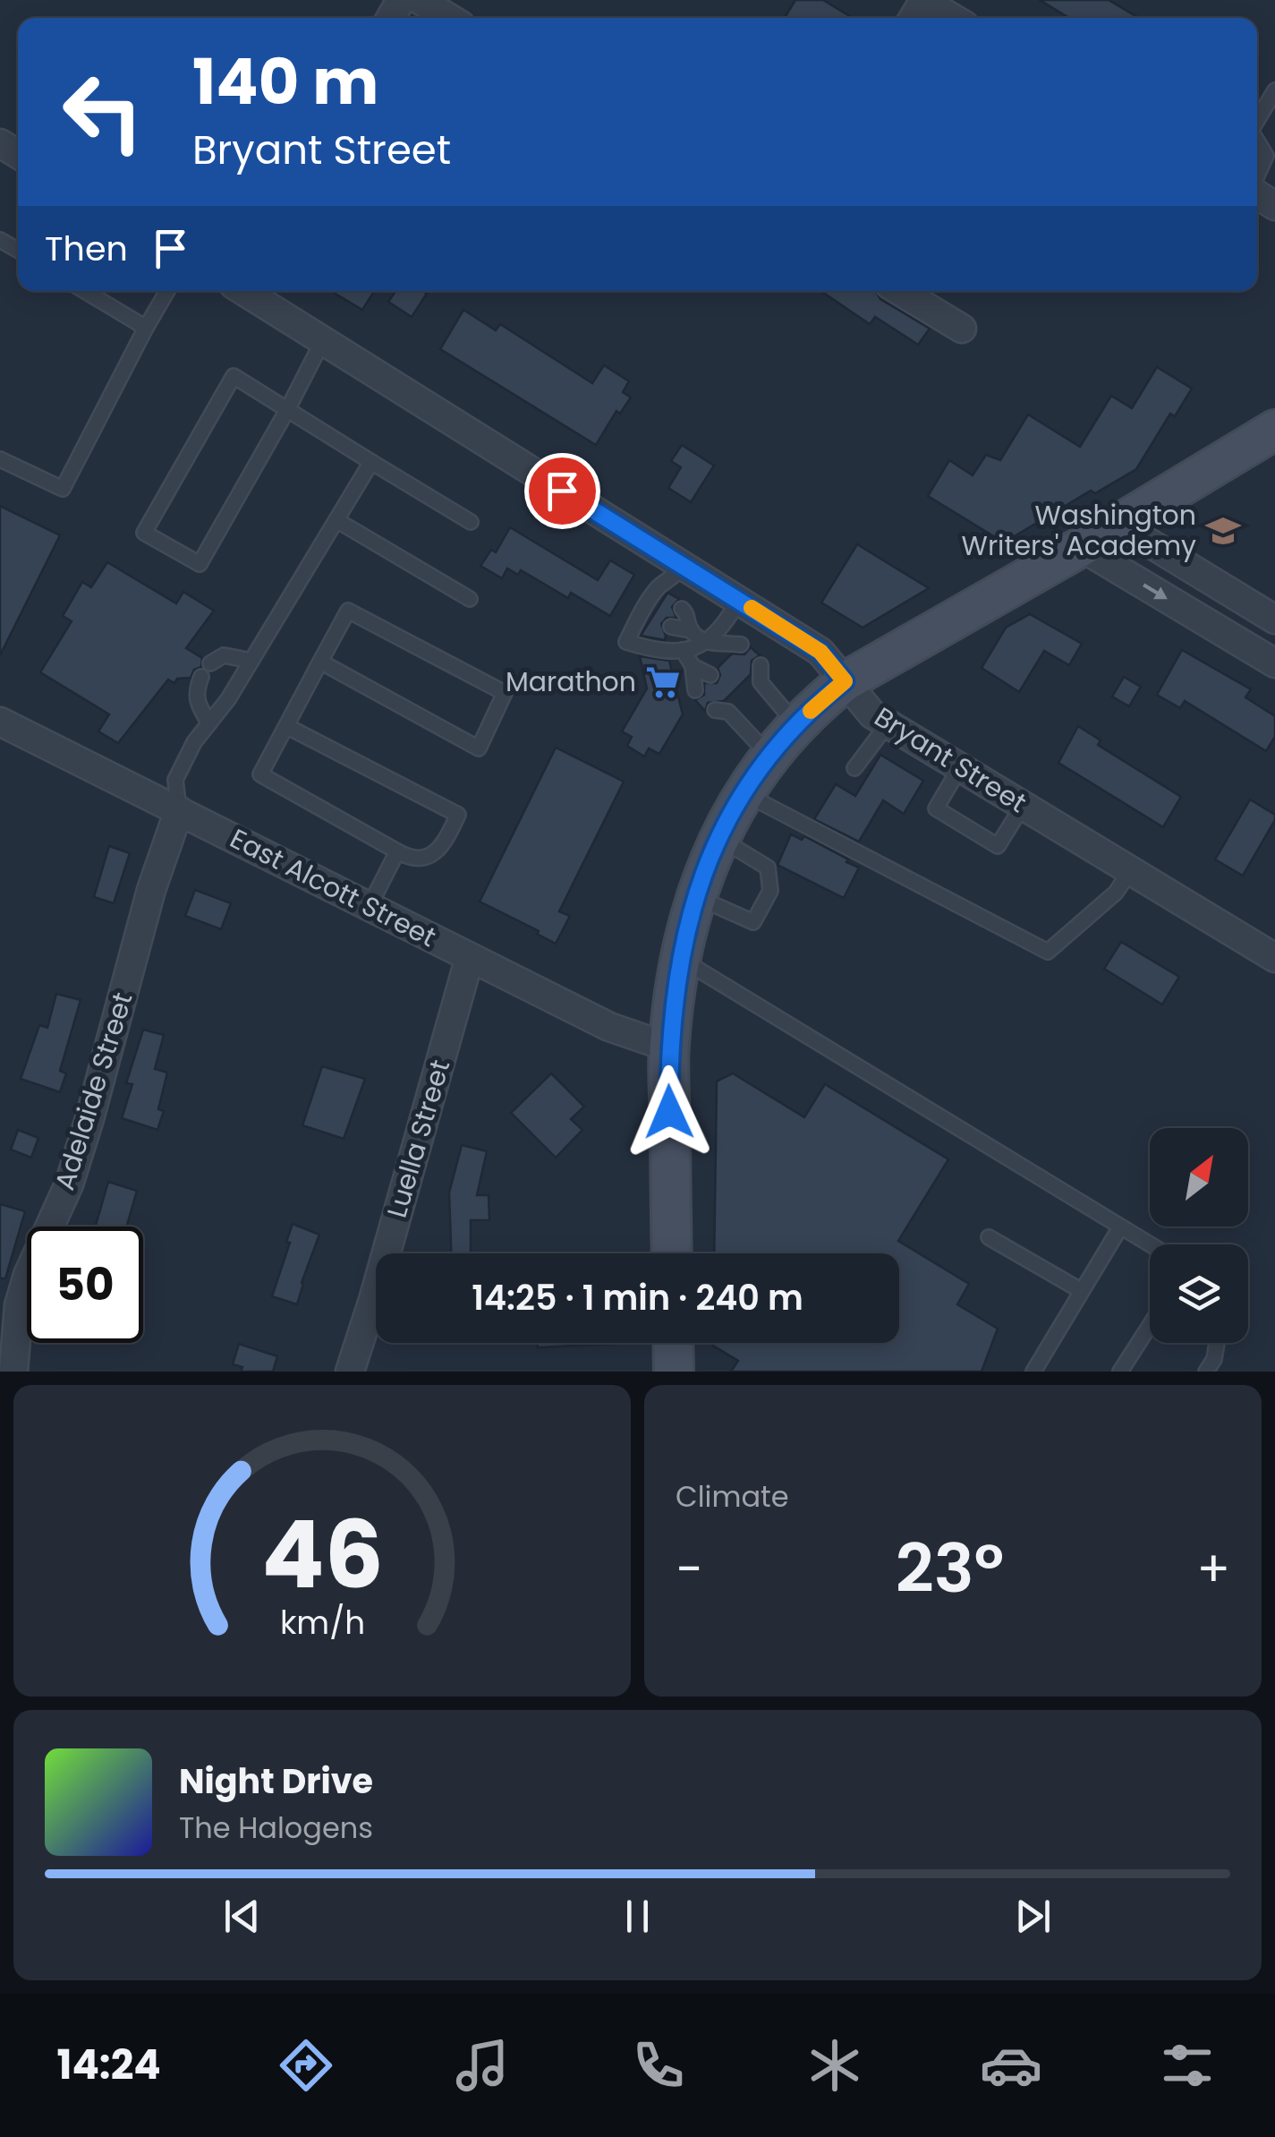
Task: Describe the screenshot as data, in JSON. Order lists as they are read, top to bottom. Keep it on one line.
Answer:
{"streets":{"street":["Bryant Street","East Alcott Street","Adelaide Street","Luella Street"]},"crossings":[["East Alcott Street","Adelaide Street"],["East Alcott Street","Luella Street"]],"places":{"school or university":["Washington Writers' Academy"],"supermarket":["Marathon"]},"north":"top right","page":{"turn":["140 m","Bryant Street"],"then":"Then","limit":"50","trip":"14:25 · 1 min · 240 m","tile":"Climate","heat":["−","23°","+"],"song":["Night Drive","The Halogens"],"tabs":"14:24","gauge":["46","km/h"]}}
